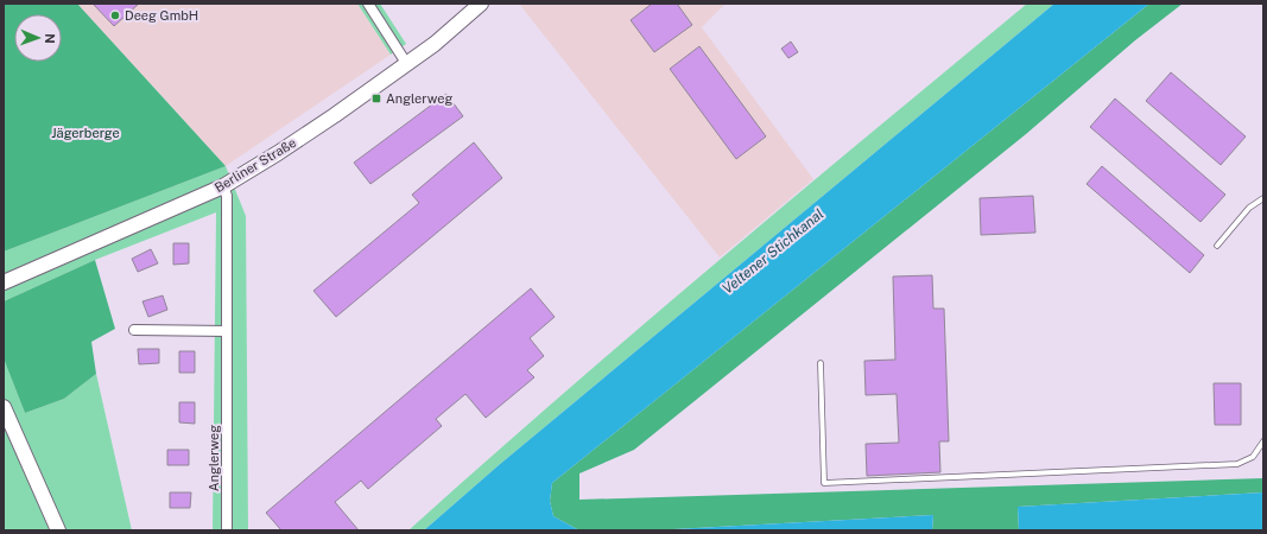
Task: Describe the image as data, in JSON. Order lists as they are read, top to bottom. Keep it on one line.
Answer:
{"streets":{"main road":["Berliner Straße"],"street":["Anglerweg"]},"crossings":[["Berliner Straße","Anglerweg"]],"water":["Veltener Stichkanal"],"parks":["Jägerberge"],"places":{"other":["Deeg GmbH"],"transit":["Anglerweg"]},"north":"right"}
